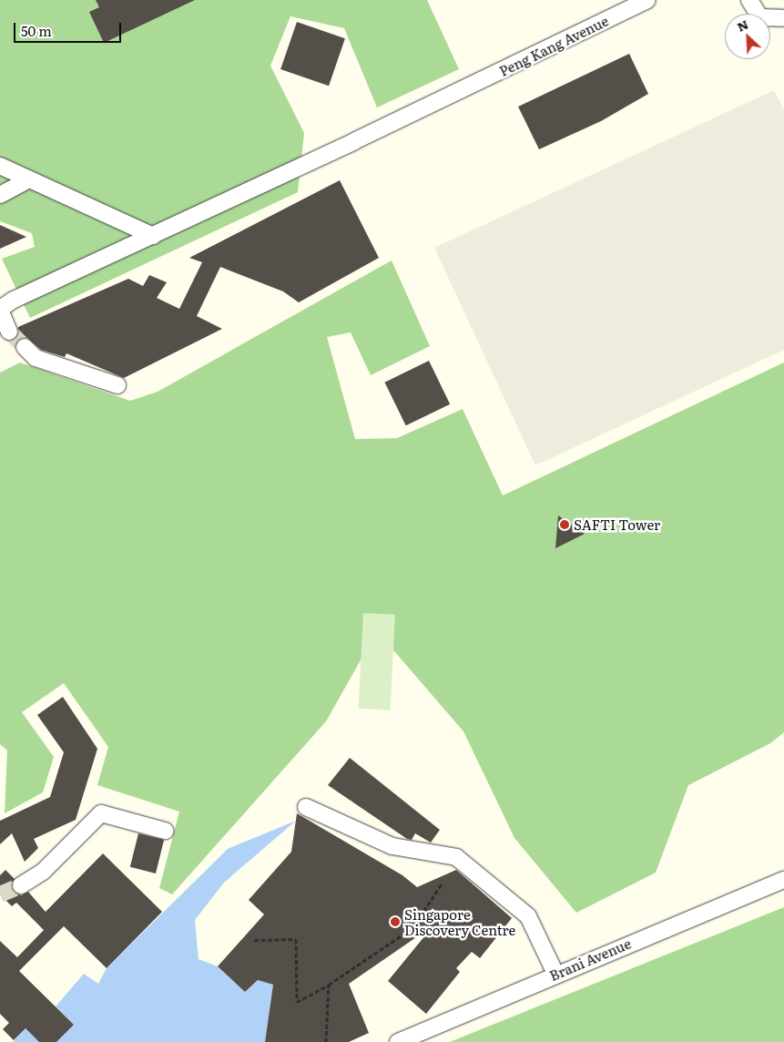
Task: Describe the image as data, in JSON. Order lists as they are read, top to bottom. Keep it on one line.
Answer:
{"streets":{"lane":["Peng Kang Avenue","Brani Avenue"]},"places":["SAFTI Tower","Singapore Discovery Centre"],"scale_bar":"50 m","north":"top left"}
